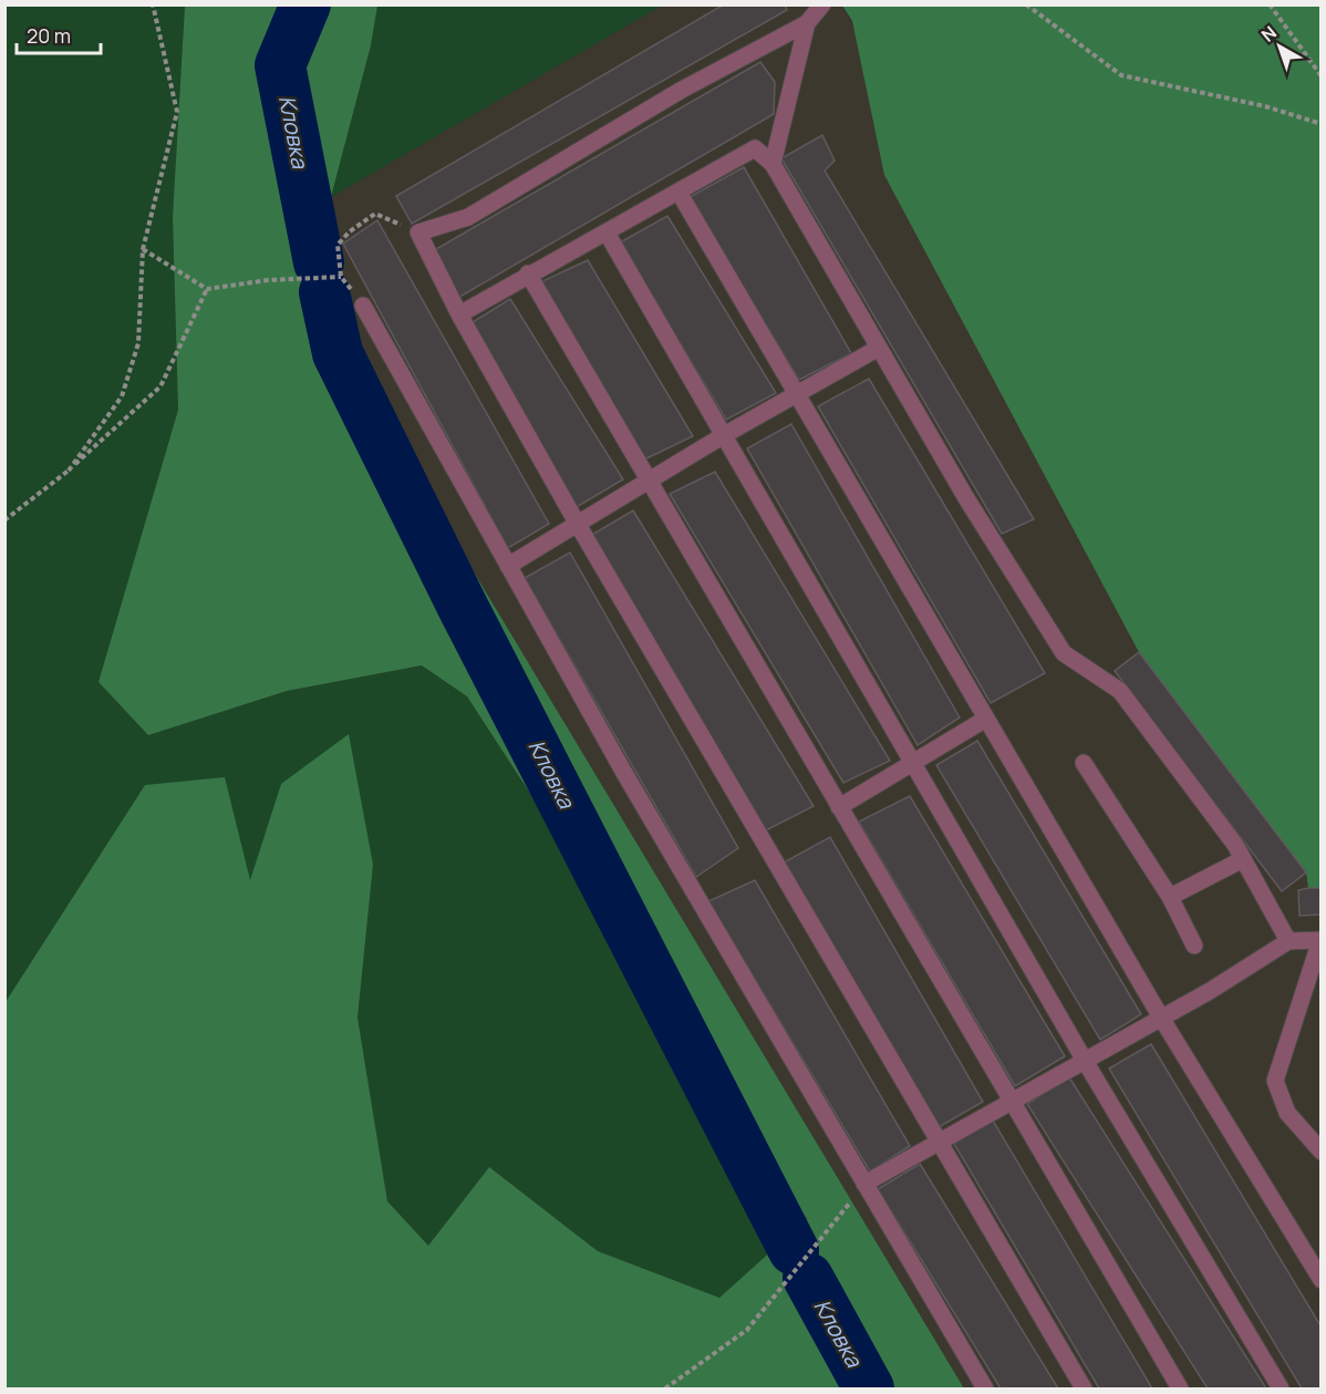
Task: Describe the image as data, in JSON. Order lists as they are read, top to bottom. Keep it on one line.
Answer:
{"water":["Кловка"],"scale_bar":"20 m","north":"top left"}
